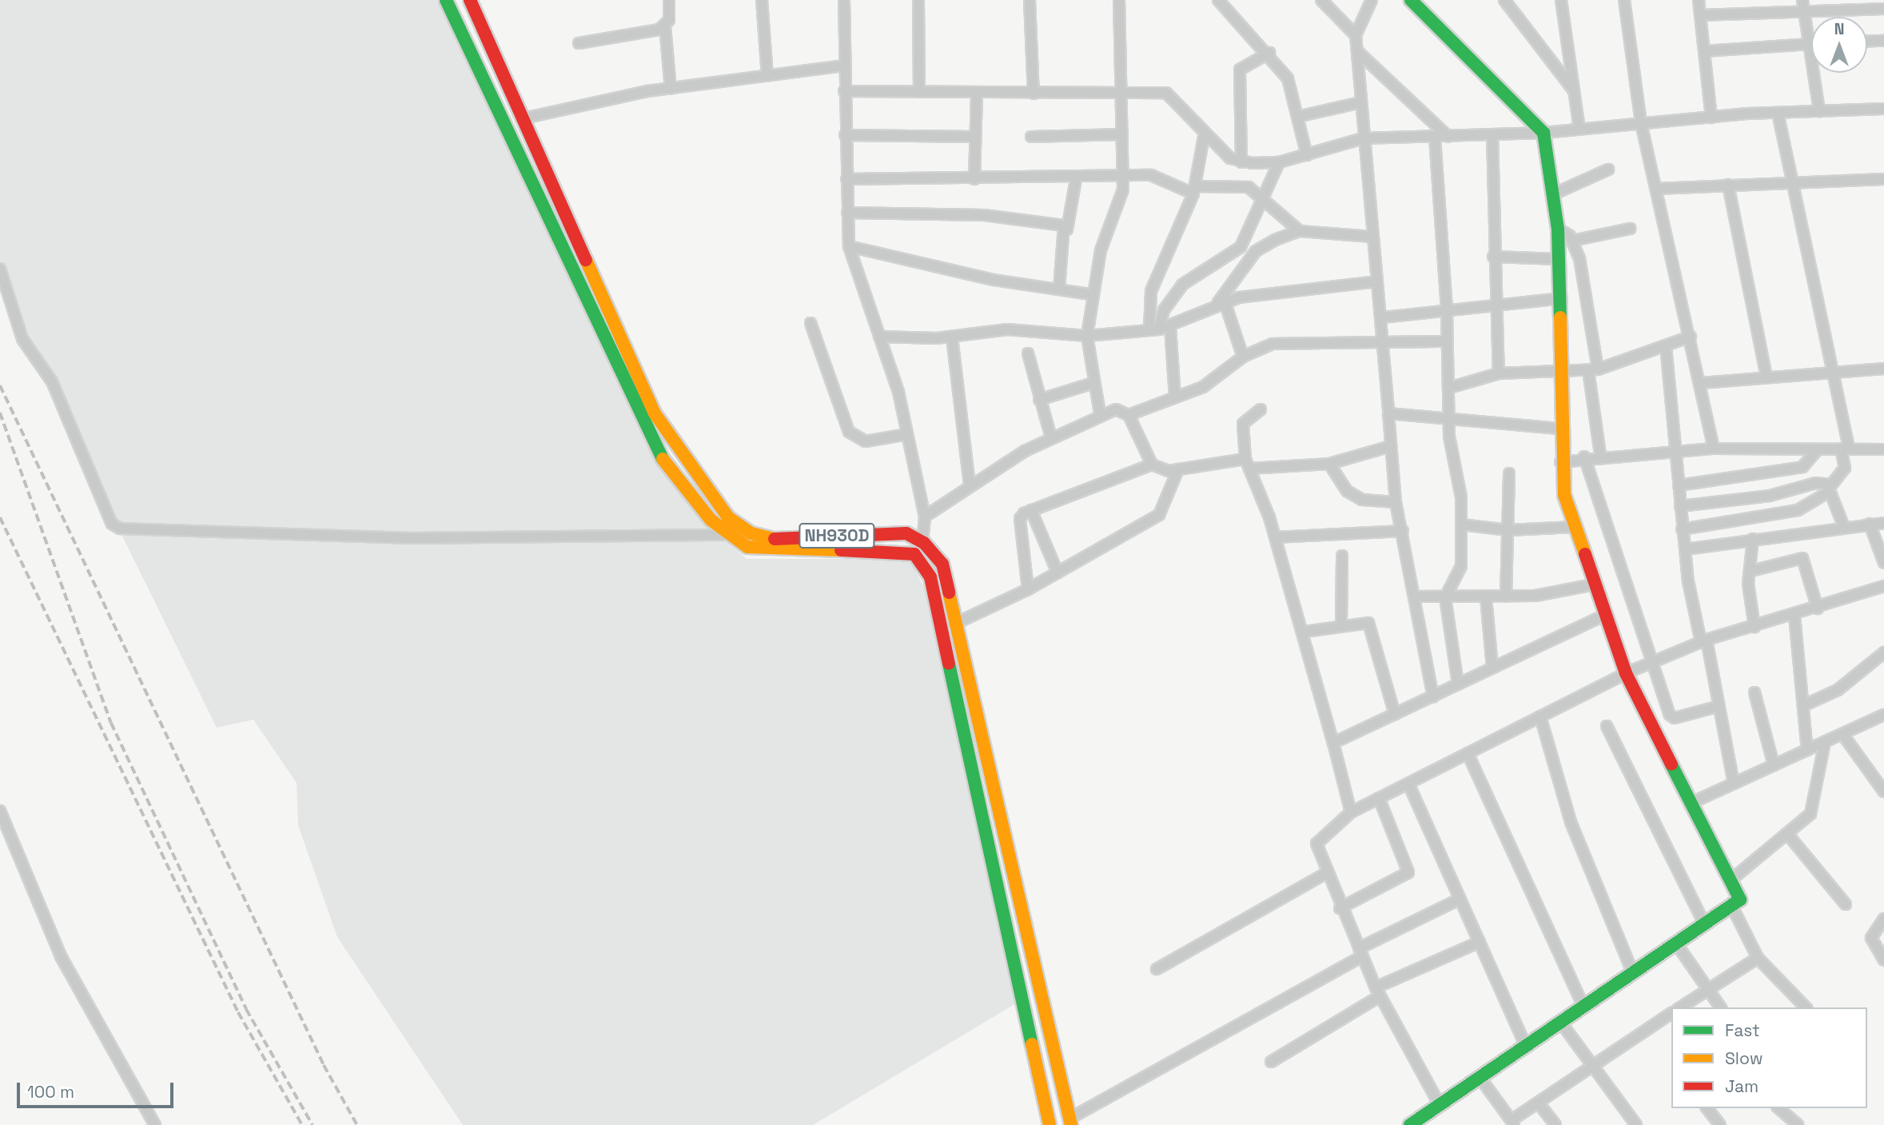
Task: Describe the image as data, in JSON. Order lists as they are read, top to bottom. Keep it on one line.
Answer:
{"streets":{"main road":["NH930D"]},"legend":["Fast","Slow","Jam"],"scale_bar":"100 m","north":"top"}
